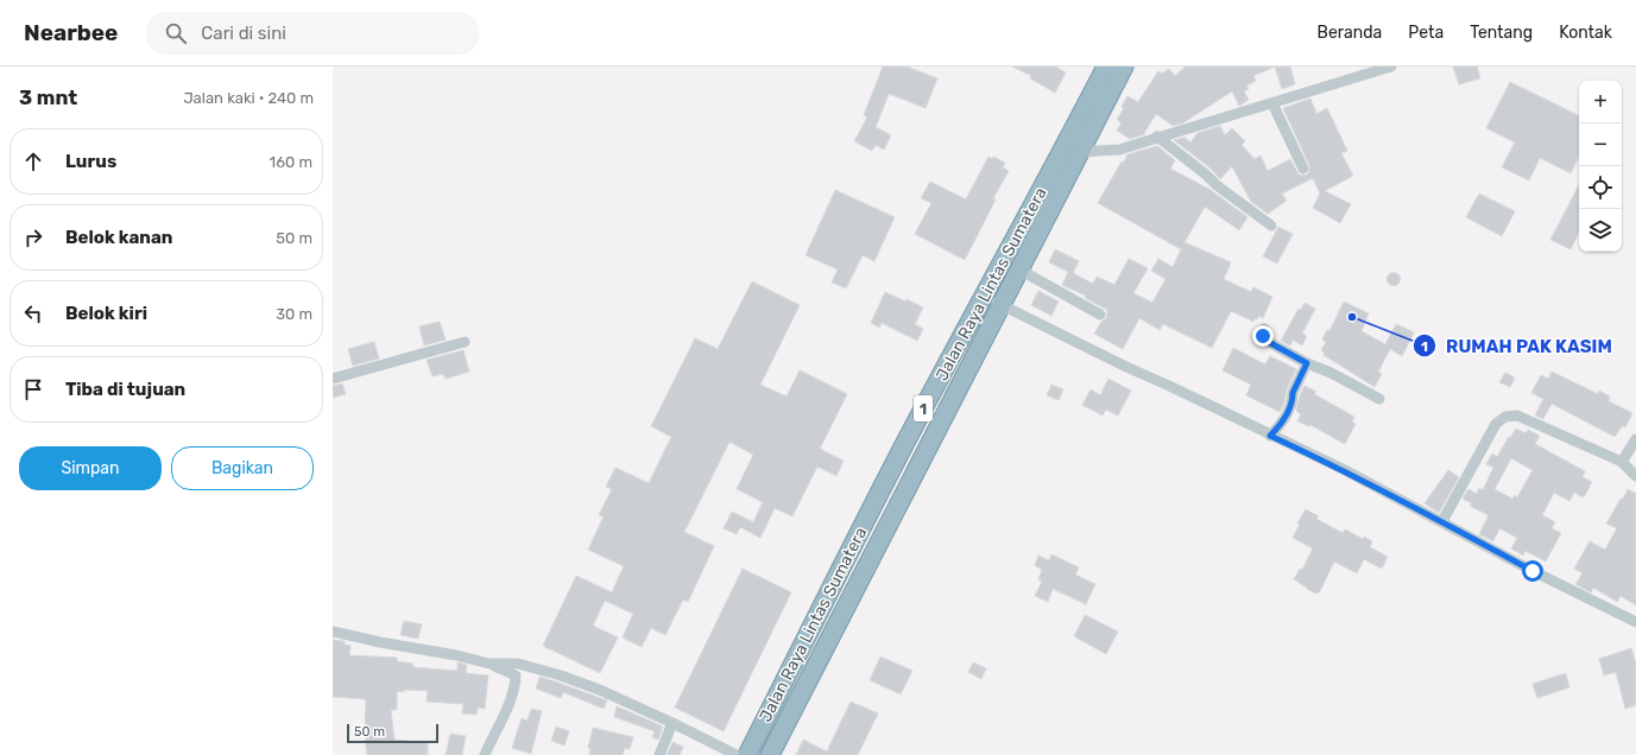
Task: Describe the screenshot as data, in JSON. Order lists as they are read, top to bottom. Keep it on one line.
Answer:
{"streets":{"highway":["Jalan Raya Lintas Sumatera","1"]},"places":["RUMAH PAK KASIM"],"scale_bar":"50 m","page":{"header":"Nearbee","search":"Cari di sini","nav":["Beranda","Peta","Tentang","Kontak"],"heading":["3 mnt","Jalan kaki · 240 m"],"map_buttons":["+","−"],"list":[["Lurus","160 m"],["Belok kanan","50 m"],["Belok kiri","30 m"],"Tiba di tujuan"],"buttons":["Simpan","Bagikan"],"scale":"50 m"}}
